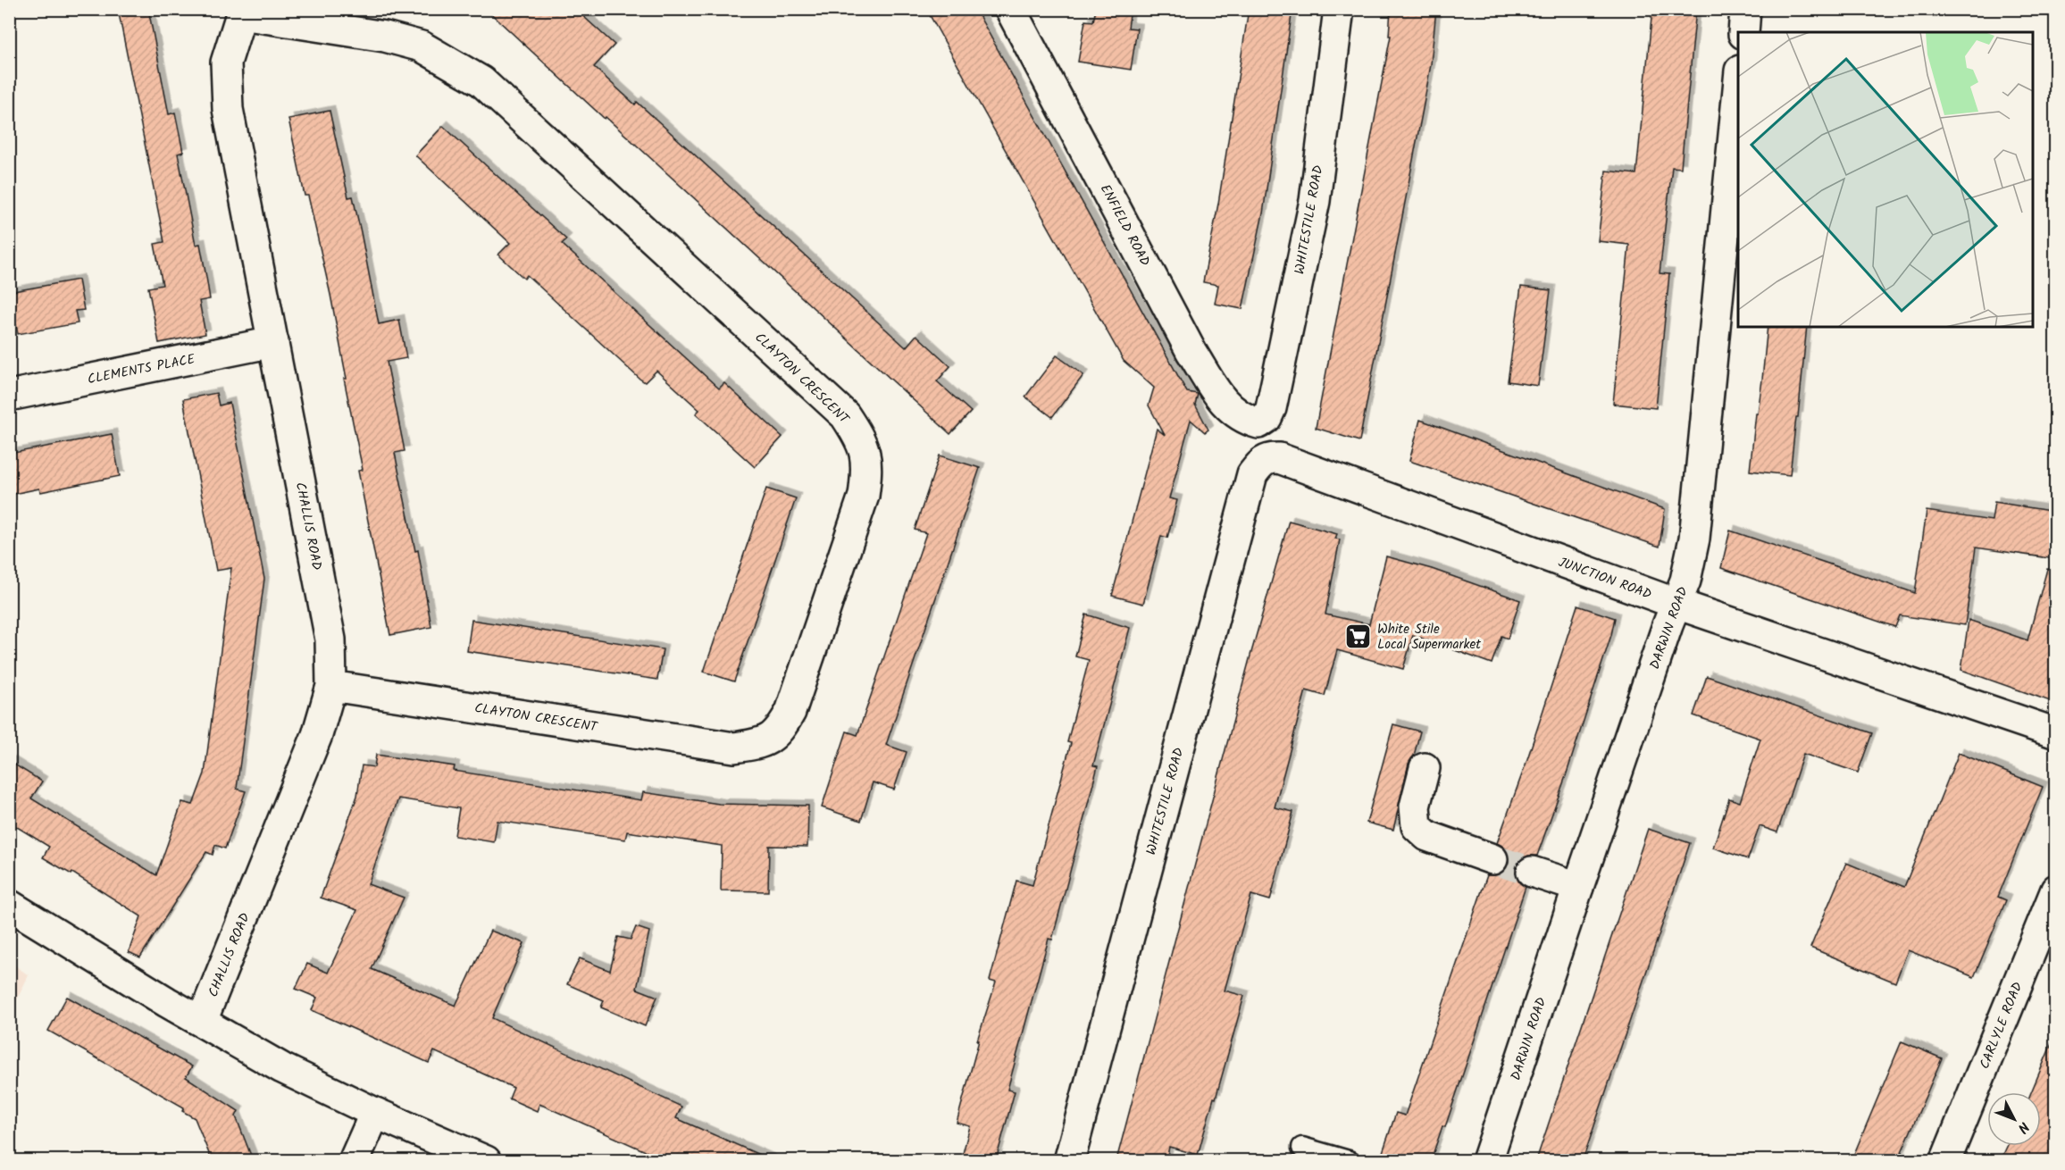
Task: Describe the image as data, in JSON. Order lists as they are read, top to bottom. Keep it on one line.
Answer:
{"streets":{"street":["WHITESTILE ROAD","ENFIELD ROAD","CLEMENTS PLACE","CLAYTON CRESCENT","CHALLIS ROAD","JUNCTION ROAD","DARWIN ROAD","CARLYLE ROAD"]},"crossings":[["WHITESTILE ROAD","ENFIELD ROAD"],["WHITESTILE ROAD","JUNCTION ROAD"],["CLEMENTS PLACE","CHALLIS ROAD"],["CLAYTON CRESCENT","CHALLIS ROAD"],["JUNCTION ROAD","DARWIN ROAD"]],"places":{"supermarket":["White Stile Local Supermarket"]},"north":"bottom right"}
